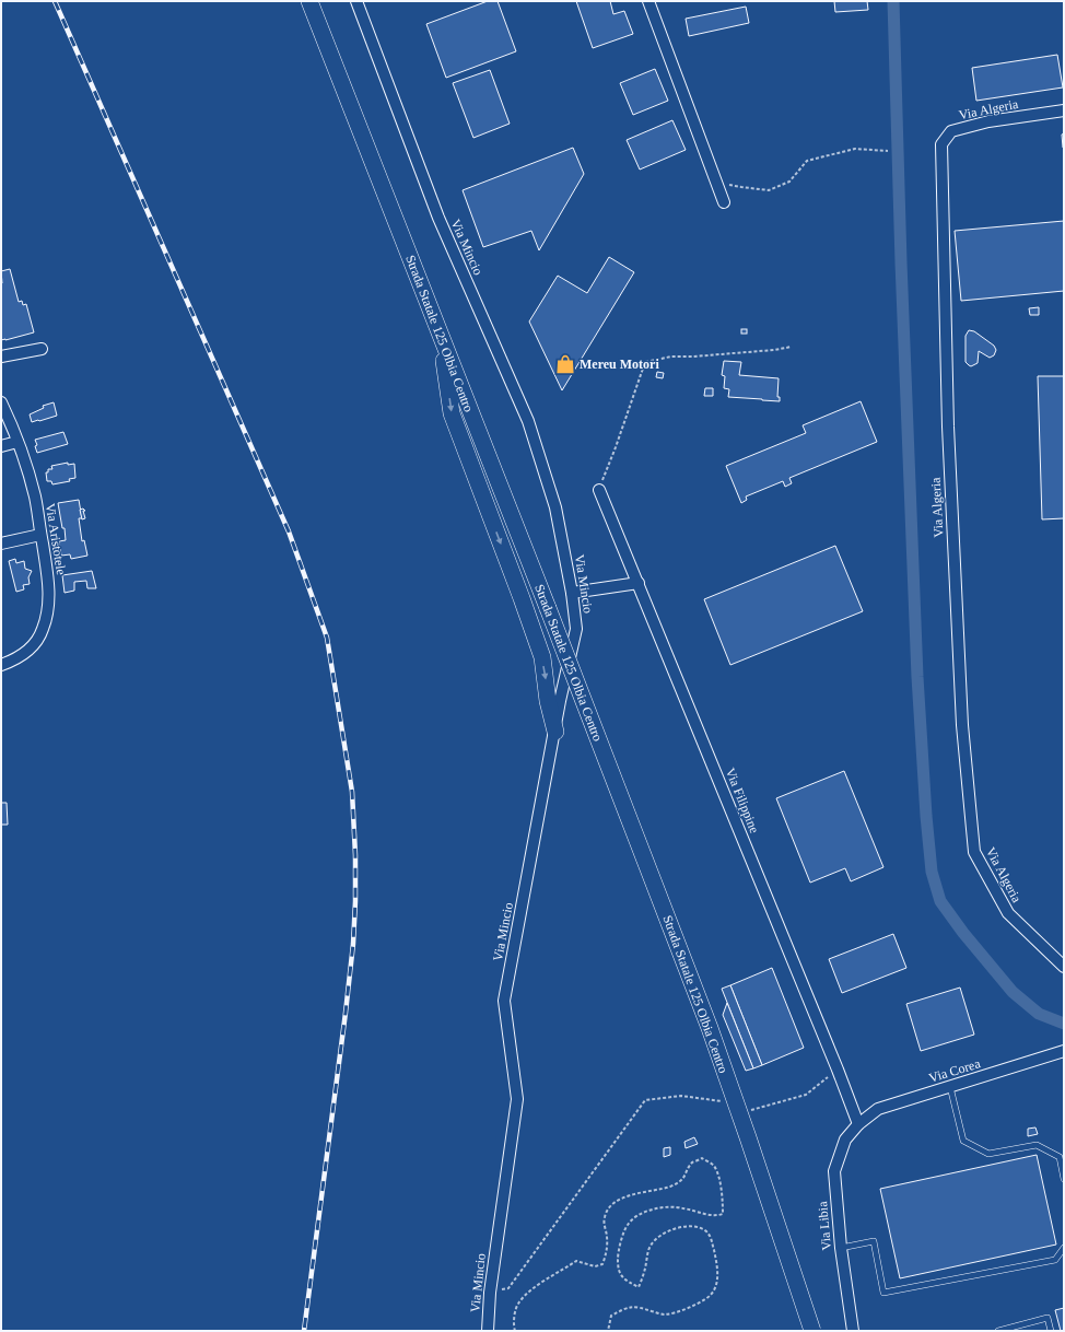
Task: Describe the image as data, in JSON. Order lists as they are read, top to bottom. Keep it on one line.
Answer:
{"streets":{"main road":["Strada Statale 125 Olbia Centro"],"street":["Via Algeria","Via Mincio","Via Aristotele","Via Filippine","Via Corea","Via Libia"]},"crossings":[["Via Filippine","Via Corea"],["Via Filippine","Via Libia"],["Via Corea","Via Libia"]],"places":{"shop":["Mereu Motori"]}}
